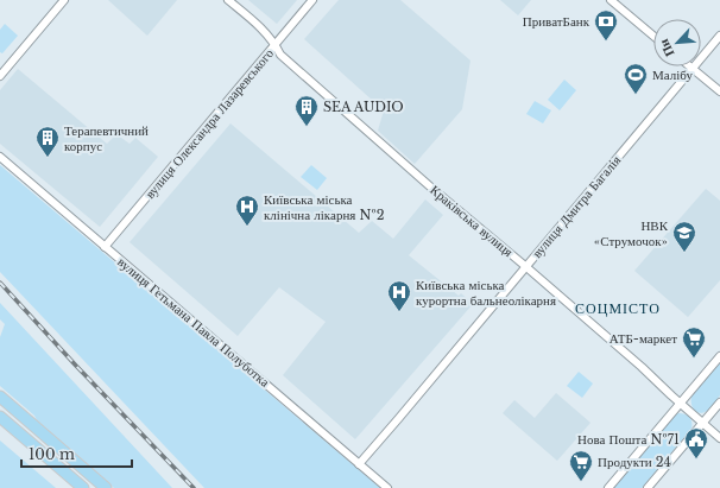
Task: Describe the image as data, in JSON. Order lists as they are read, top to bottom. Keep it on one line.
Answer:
{"streets":{"street":["вулиця Олександра Лазаревського","вулиця Дмитра Багалія","Краківська вулиця","вулиця Гетьмана Павла Полуботка"]},"crossings":[["вулиця Олександра Лазаревського","Краківська вулиця"],["вулиця Олександра Лазаревського","вулиця Гетьмана Павла Полуботка"],["вулиця Дмитра Багалія","Краківська вулиця"],["вулиця Дмитра Багалія","вулиця Гетьмана Павла Полуботка"]],"districts":["СОЦМІСТО"],"places":{"bank":["ПриватБанк"],"sports":["Малібу"],"building":["SEA AUDIO","Терапевтичний корпус"],"hospital":["Київська міська клінічна лікарня №2","Київська міська курортна бальнеолікарня"],"school or university":["НВК «Струмочок»"],"supermarket":["АТБ-маркет","Продукти 24"],"public building":["Нова Пошта №71"]},"scale_bar":"100 m","north":"bottom left"}
